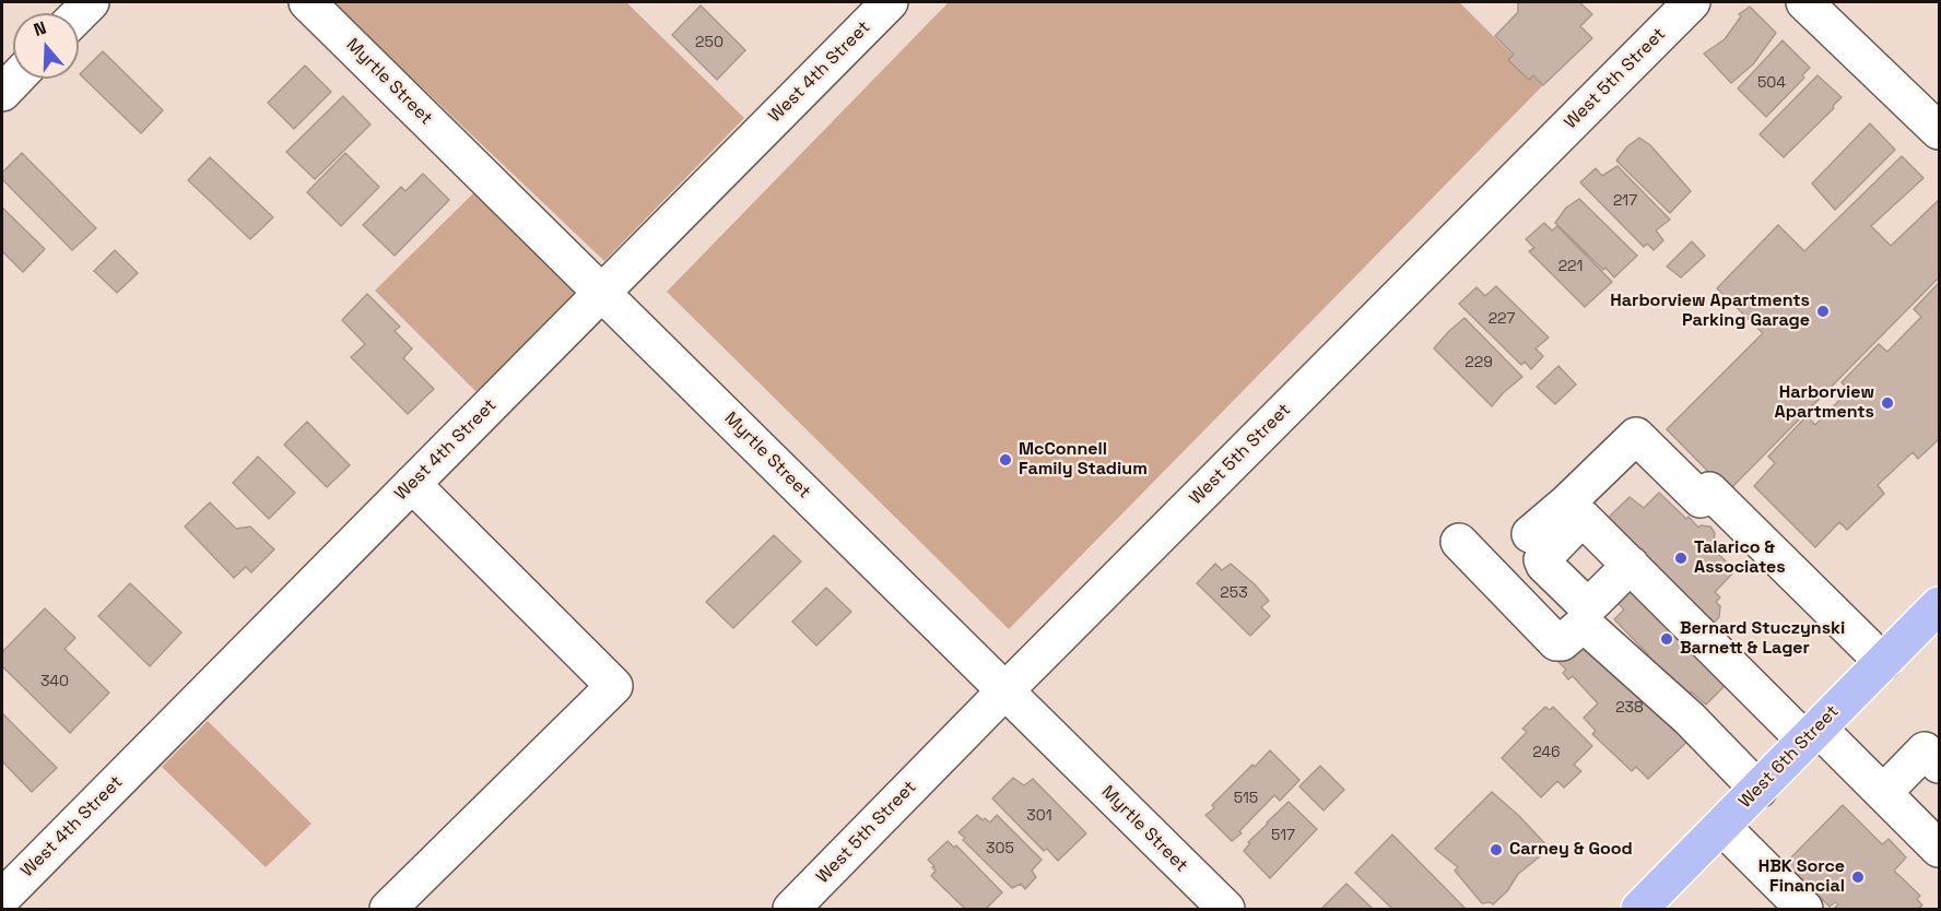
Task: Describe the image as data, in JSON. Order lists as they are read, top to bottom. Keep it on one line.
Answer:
{"streets":{"main road":["West 6th Street"],"street":["West 4th Street","West 5th Street","Myrtle Street"]},"crossings":[["West 4th Street","Myrtle Street"],["West 5th Street","Myrtle Street"]],"places":["Harborview Apartments Parking Garage","Harborview Apartments","McConnell Family Stadium","Talarico & Associates","Bernard Stuczynski Barnett & Lager","Carney & Good","HBK Sorce Financial"],"house_numbers":["250","504","217","221","227","229","253","340","238","246","515","301","517","305"],"north":"top"}
